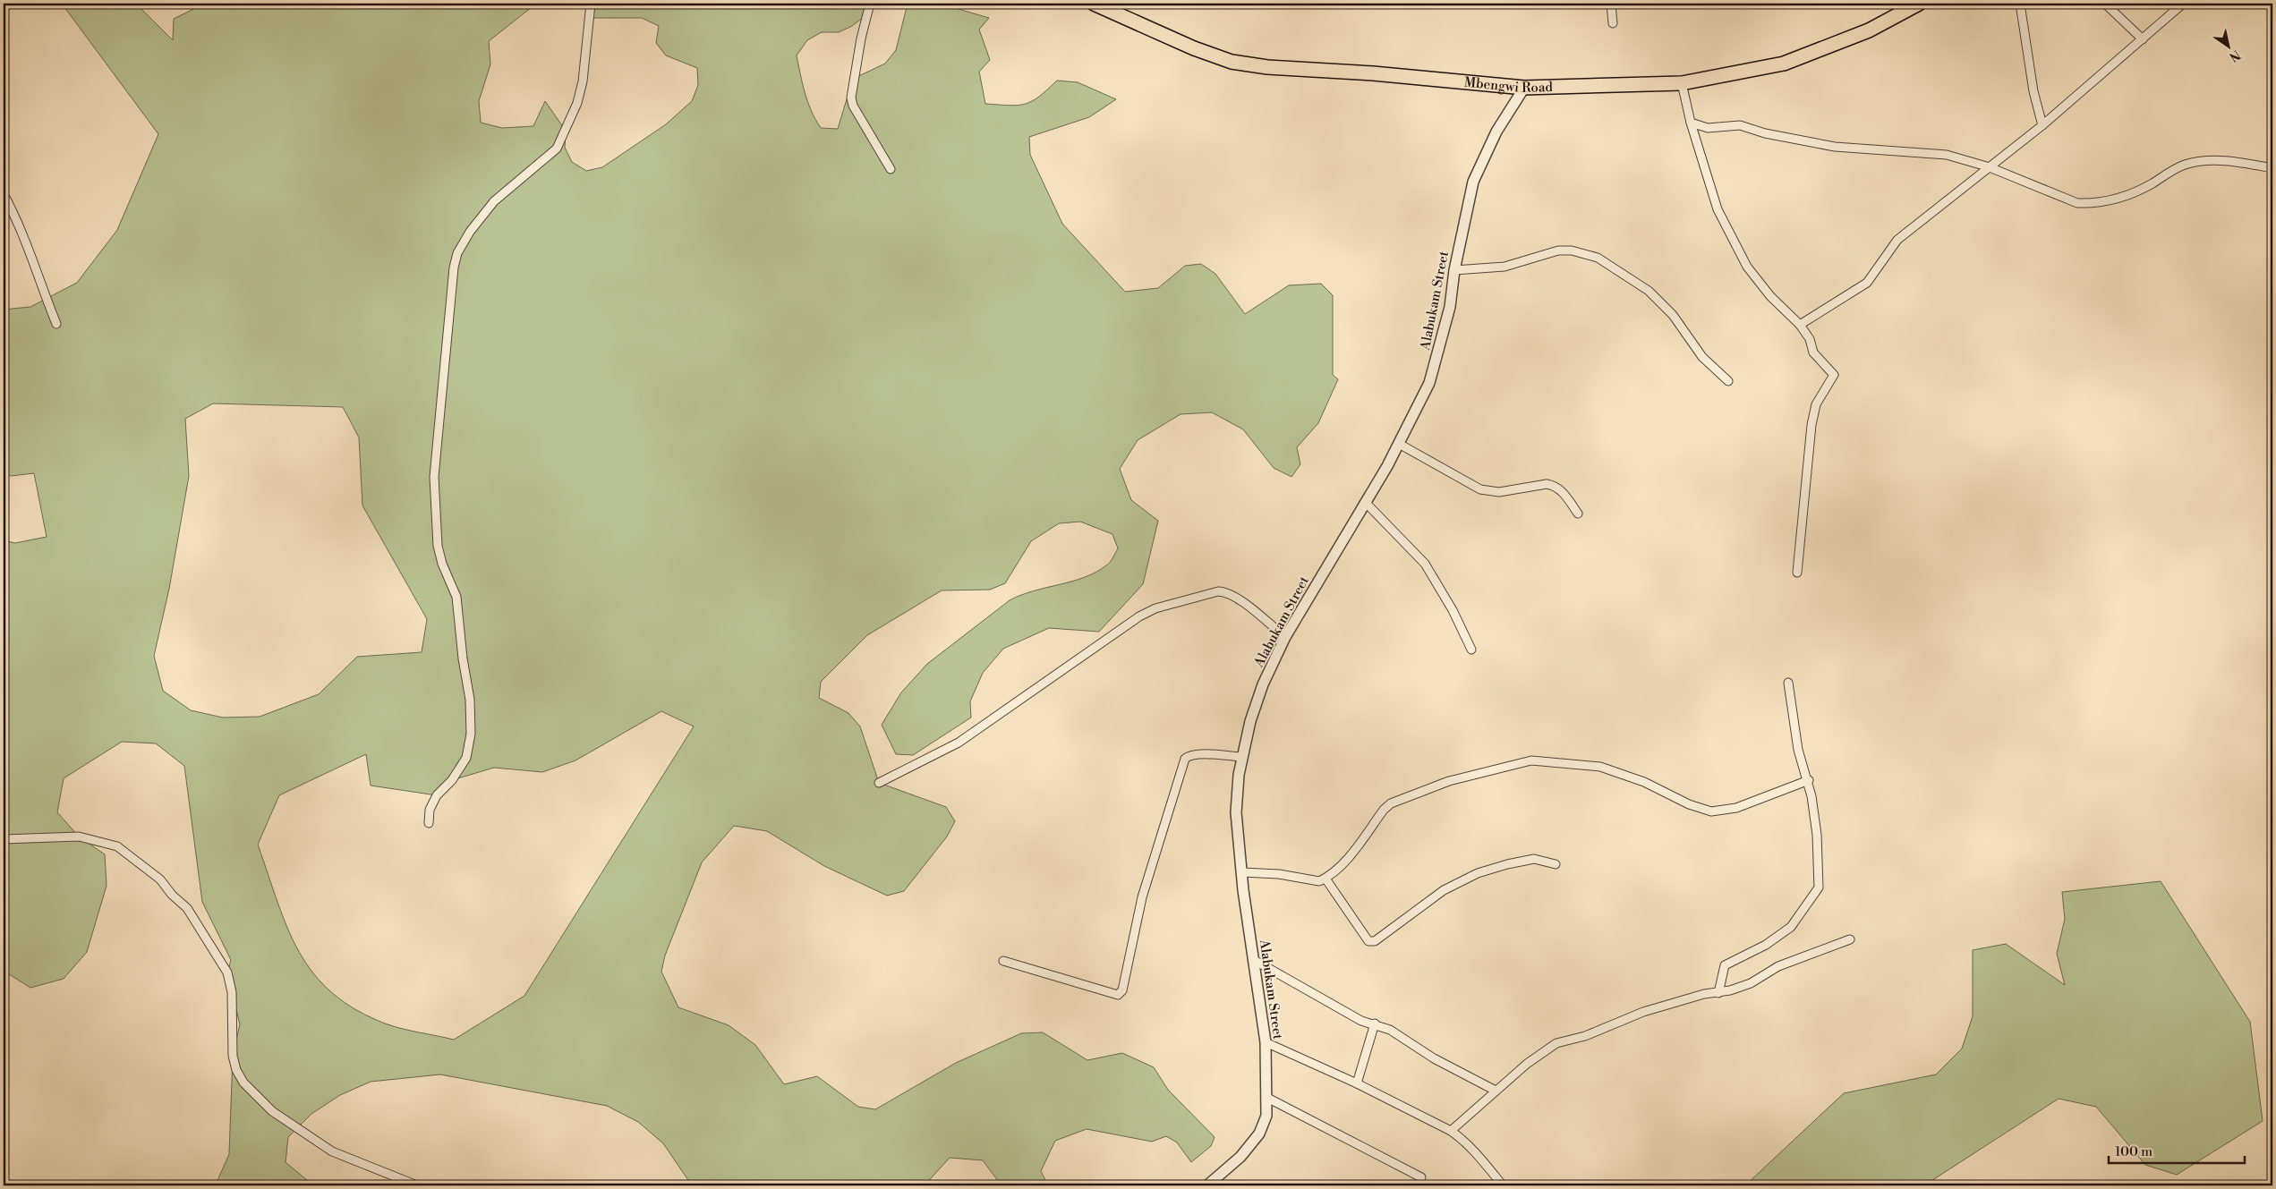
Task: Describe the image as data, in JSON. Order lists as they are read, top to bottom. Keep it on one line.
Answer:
{"streets":{"main road":["Mbengwi Road"],"street":["Alabukam Street"]},"crossings":[["Mbengwi Road","Alabukam Street"]],"scale_bar":"100 m","north":"bottom right"}
